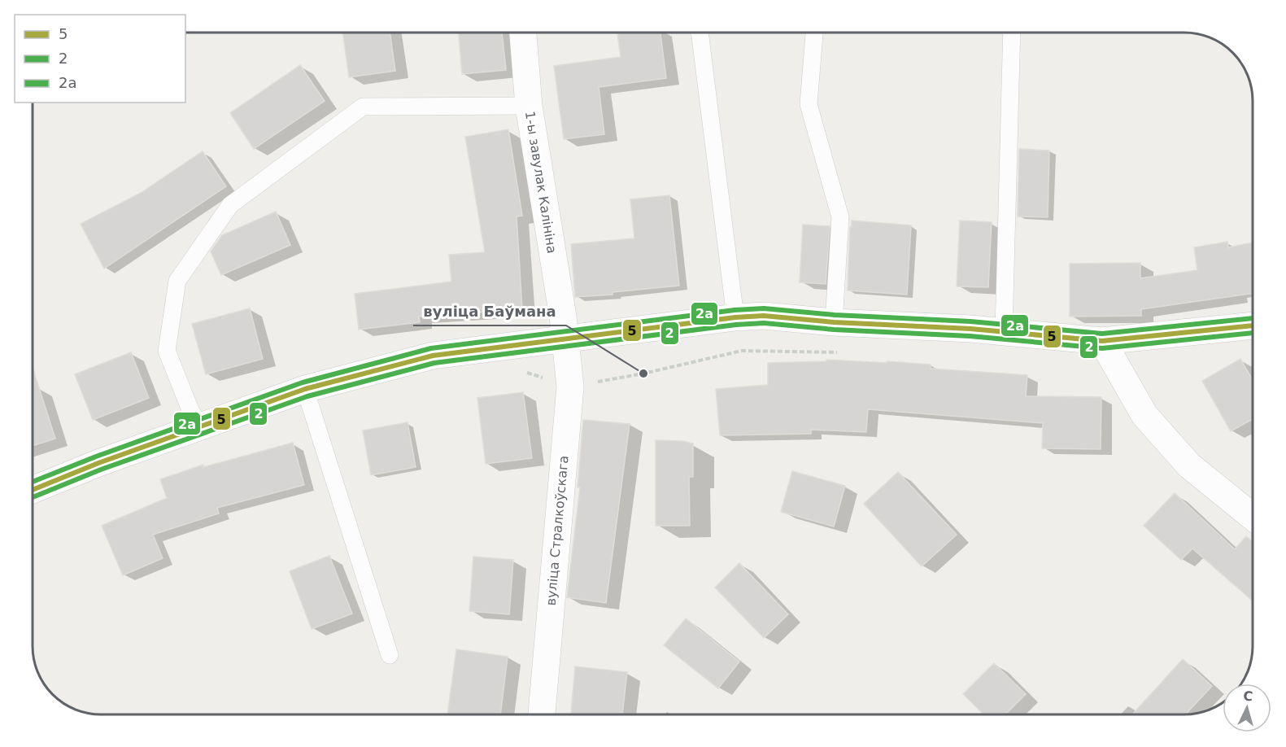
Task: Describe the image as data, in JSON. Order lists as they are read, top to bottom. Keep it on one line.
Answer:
{"streets":{"main road":["1-ы завулак Калініна","вуліца Стралкоўскага"]},"crossings":[["1-ы завулак Калініна","вуліца Стралкоўскага"]],"places":["вуліца Баўмана"],"lines":["transit line 2а","transit line 5","transit line 2"],"legend":["5","2","2а"],"north":"top"}
